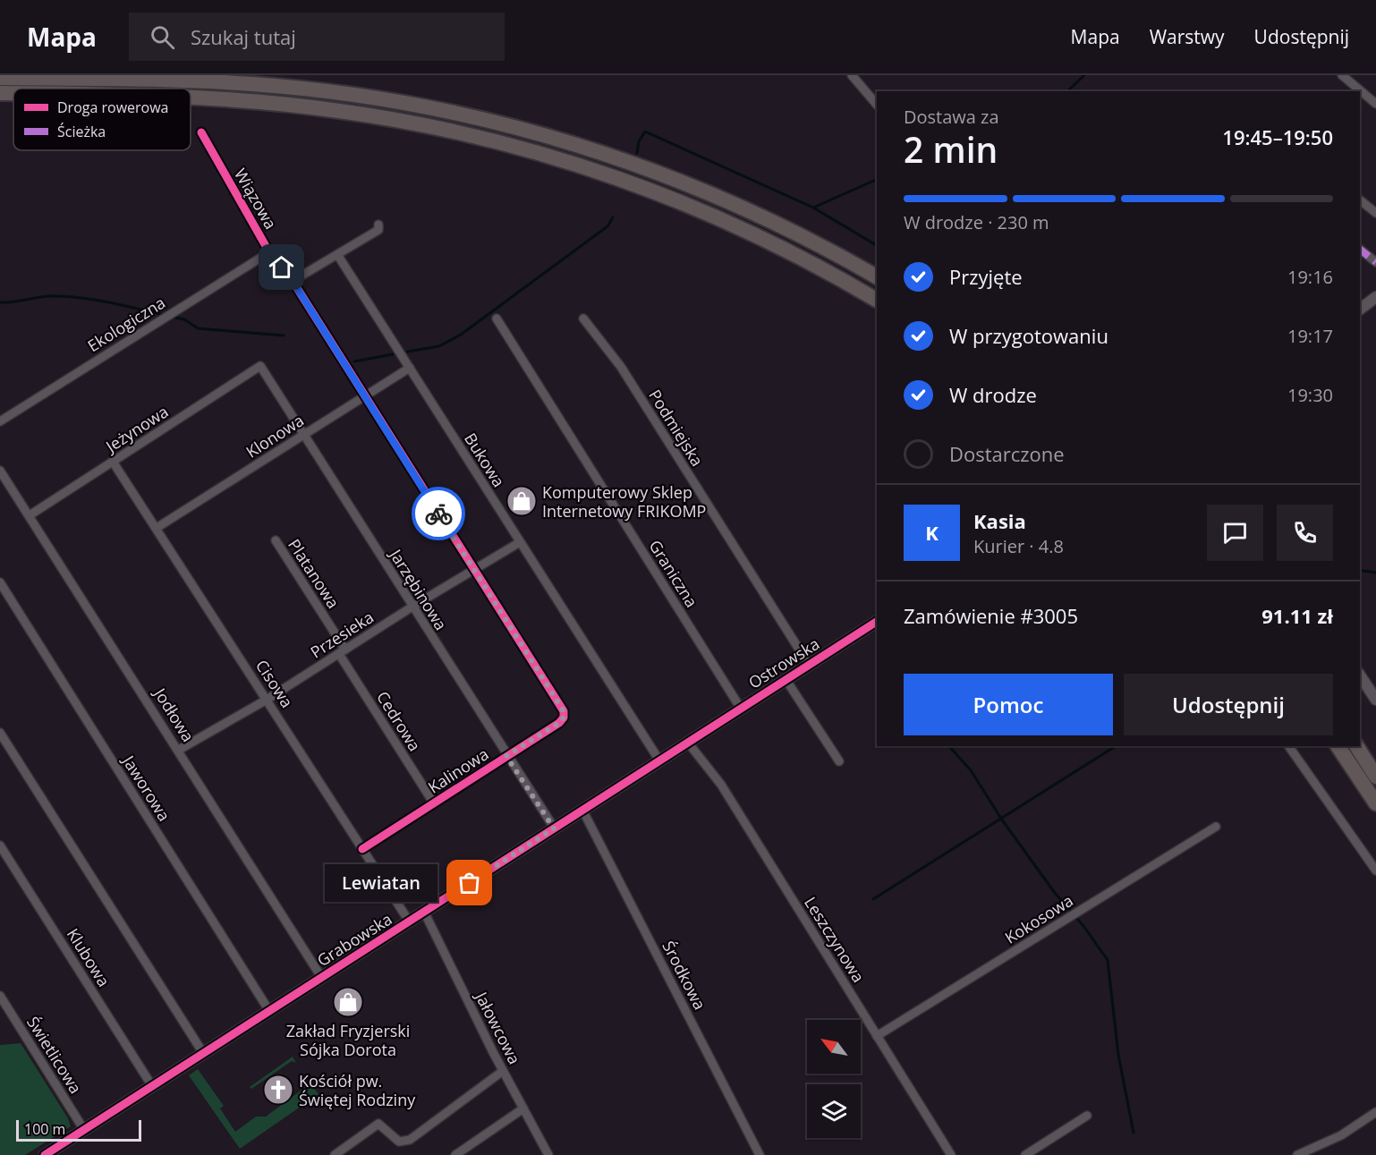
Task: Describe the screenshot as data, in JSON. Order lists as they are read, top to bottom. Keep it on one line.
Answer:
{"streets":{"street":["Wiązowa","Ekologiczna","Podmiejska","Jeżynowa","Klonowa","Bukowa","Platanowa","Graniczna","Jarzębinowa","Przesieka","Ostrowska","Cisowa","Jodłowa","Cedrowa","Kalinowa","Jaworowa","Kokosowa","Grabowska","Leszczynowa","Klubowa","Środkowa","Jałowcowa","Świetlicowa"]},"crossings":[["Wiązowa","Ekologiczna"],["Wiązowa","Klonowa"],["Wiązowa","Przesieka"],["Wiązowa","Kalinowa"],["Podmiejska","Ostrowska"],["Jeżynowa","Jarzębinowa"],["Jeżynowa","Cisowa"],["Jeżynowa","Jodłowa"],["Klonowa","Bukowa"],["Klonowa","Jarzębinowa"],["Klonowa","Cisowa"],["Bukowa","Przesieka"],["Bukowa","Grabowska"],["Platanowa","Przesieka"],["Platanowa","Cedrowa"],["Graniczna","Ostrowska"],["Jarzębinowa","Przesieka"],["Jarzębinowa","Kalinowa"],["Jarzębinowa","Grabowska"],["Przesieka","Cisowa"],["Przesieka","Jodłowa"],["Przesieka","Cedrowa"],["Ostrowska","Grabowska"],["Cisowa","Kalinowa"],["Cisowa","Grabowska"],["Jodłowa","Grabowska"],["Cedrowa","Kalinowa"],["Jaworowa","Grabowska"],["Kokosowa","Leszczynowa"],["Grabowska","Leszczynowa"],["Grabowska","Klubowa"],["Grabowska","Środkowa"],["Grabowska","Jałowcowa"],["Grabowska","Świetlicowa"]],"places":{"shop":["Komputerowy Sklep Internetowy FRIKOMP","Zakład Fryzjerski Sójka Dorota"],"other":["Lewiatan"],"church":["Kościół pw. Świętej Rodziny"]},"legend":["Droga rowerowa","Ścieżka"],"scale_bar":"100 m","north":"top left","page":{"header":"Mapa","search":"Szukaj tutaj","nav":["Mapa","Warstwy","Udostępnij"],"heading":["2 min","Dostawa za","19:45–19:50"],"panel":["Kasia","Kurier · 4.8","Zamówienie #3005","91.11 zł"],"bar":"W drodze · 230 m","list":[["Przyjęte","19:16"],["W przygotowaniu","19:17"],["W drodze","19:30"],"Dostarczone"],"round":"K","buttons":["Pomoc","Udostępnij"],"bubble":"Lewiatan","scale":"100 m"}}
